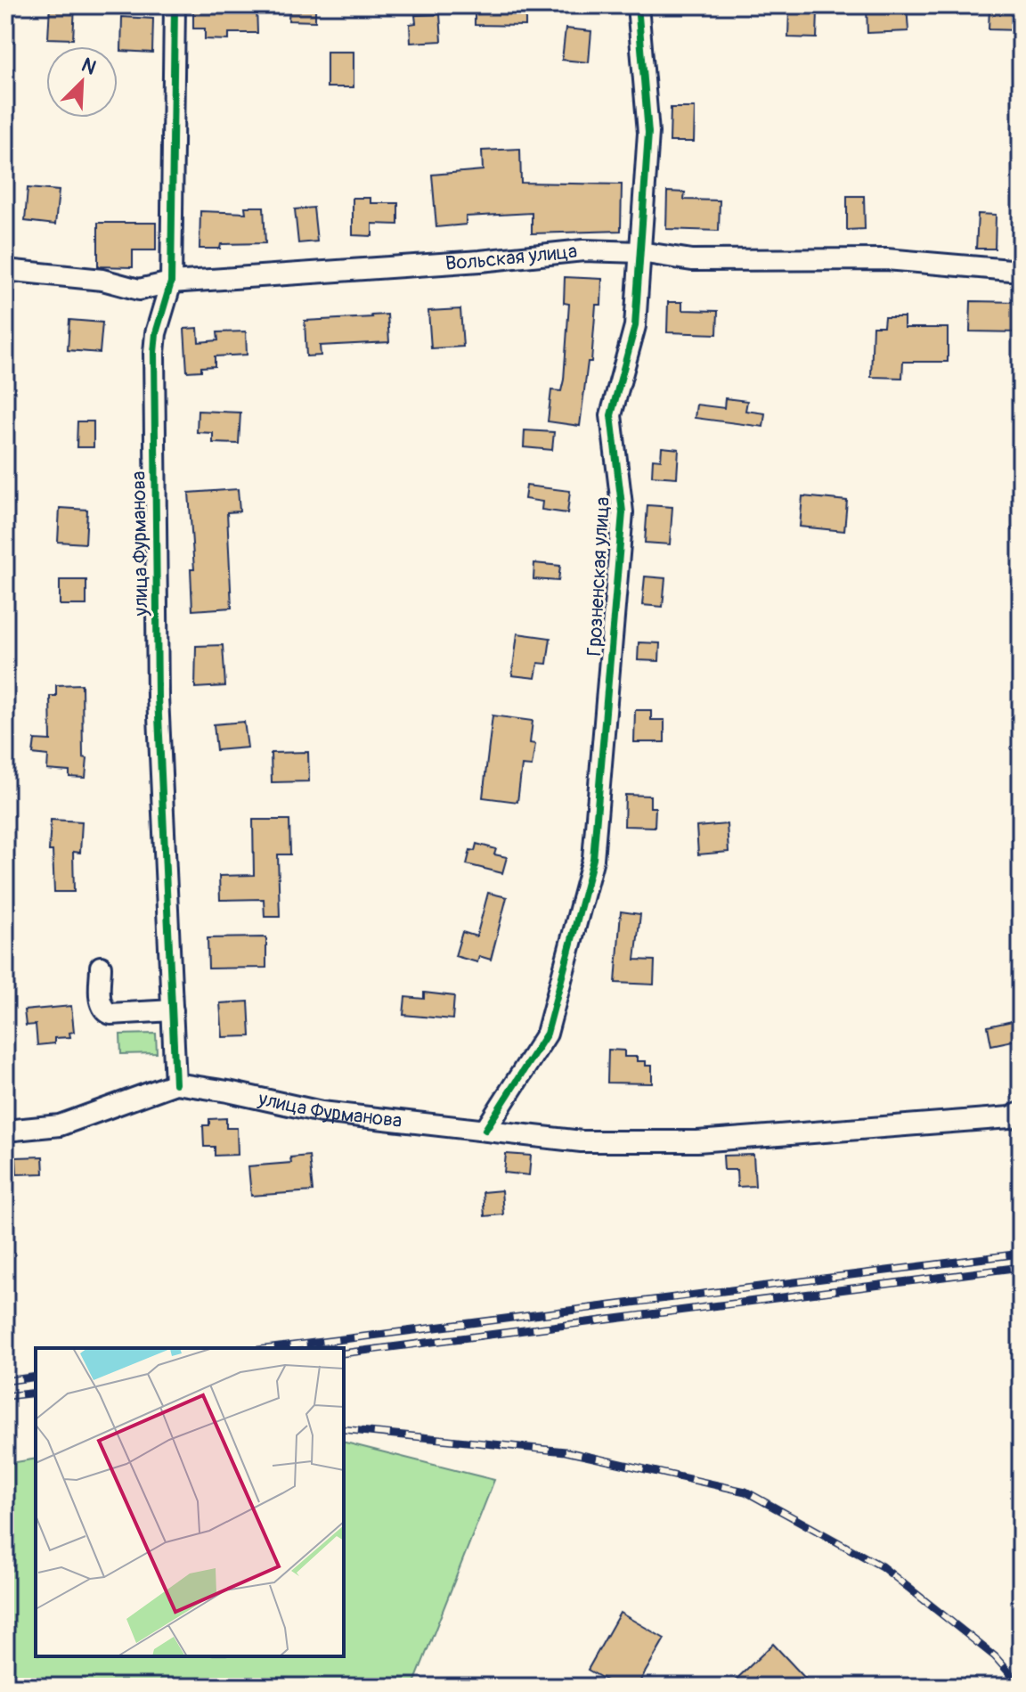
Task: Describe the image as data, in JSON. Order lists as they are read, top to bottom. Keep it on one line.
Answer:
{"streets":{"street":["Вольская улица","улица Фурманова","Грозненская улица"]},"crossings":[["Вольская улица","улица Фурманова"],["Вольская улица","Грозненская улица"],["улица Фурманова","Грозненская улица"]],"north":"top right"}
